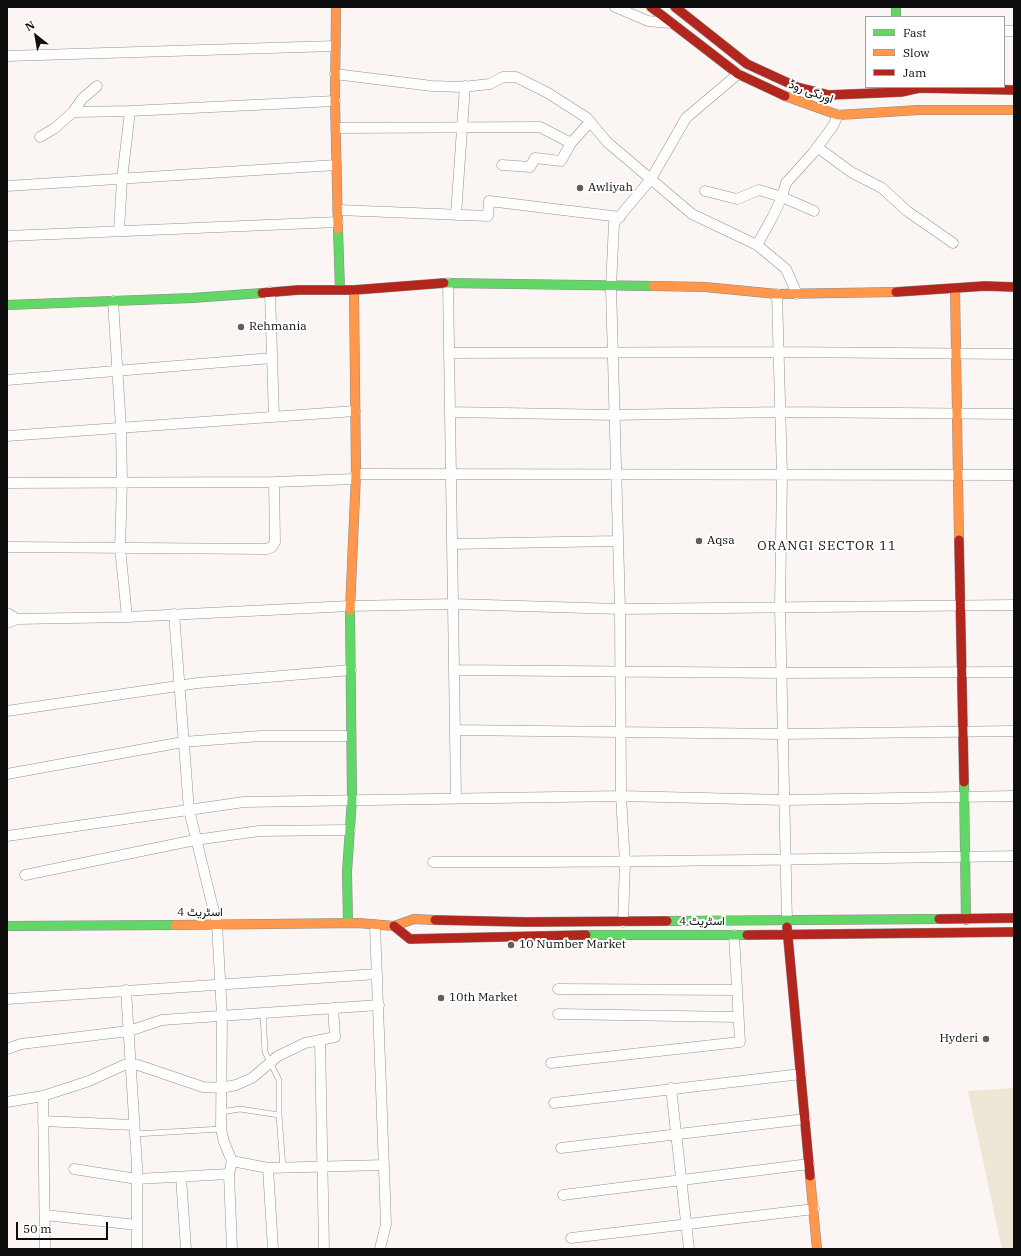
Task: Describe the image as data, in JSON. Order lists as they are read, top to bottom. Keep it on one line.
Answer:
{"streets":{"street":["اورنگی روڈ","اسٹریٹ 4"]},"districts":["ORANGI SECTOR 11"],"places":["Awliyah","Rehmania","Aqsa","10 Number Market","10th Market","Hyderi"],"legend":["Fast","Slow","Jam"],"scale_bar":"50 m","north":"top left"}
